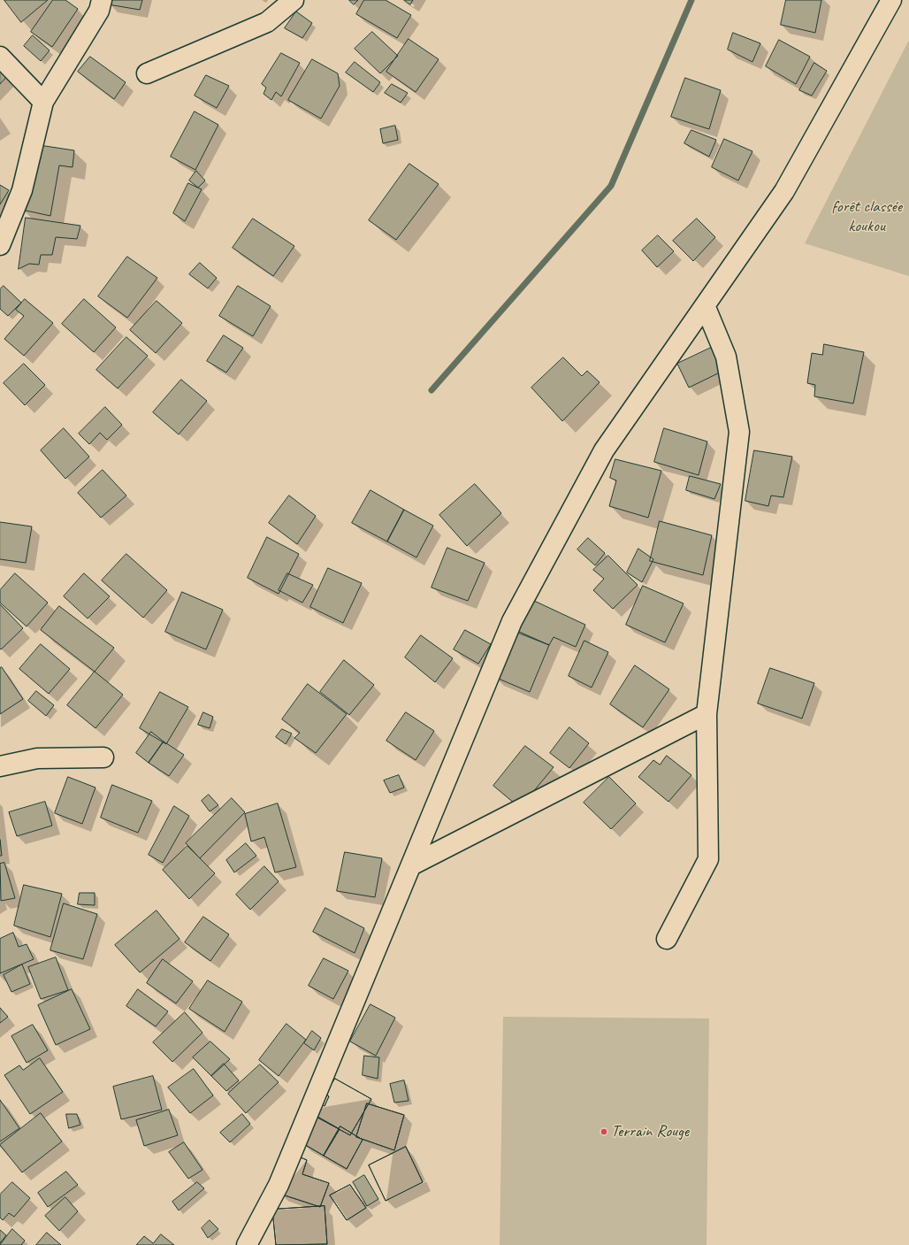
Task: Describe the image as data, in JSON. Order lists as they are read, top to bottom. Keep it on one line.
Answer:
{"parks":["forêt classée koukou"],"places":["Terrain Rouge"]}
